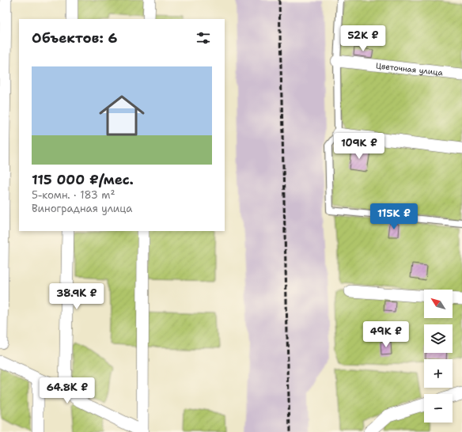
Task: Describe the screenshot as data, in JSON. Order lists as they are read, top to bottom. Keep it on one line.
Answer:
{"streets":{"street":["Цветочная улица"]},"north":"top left","page":{"heading":"Объектов: 6","price":["52K ₽","109K ₽","115K ₽","38.9K ₽","49K ₽","64.8K ₽"],"list":[{"name":"115 000 ₽/мес.","note":"5-комн. · 183 m² · Виноградная улица"}],"map_buttons":["+","−"]}}
